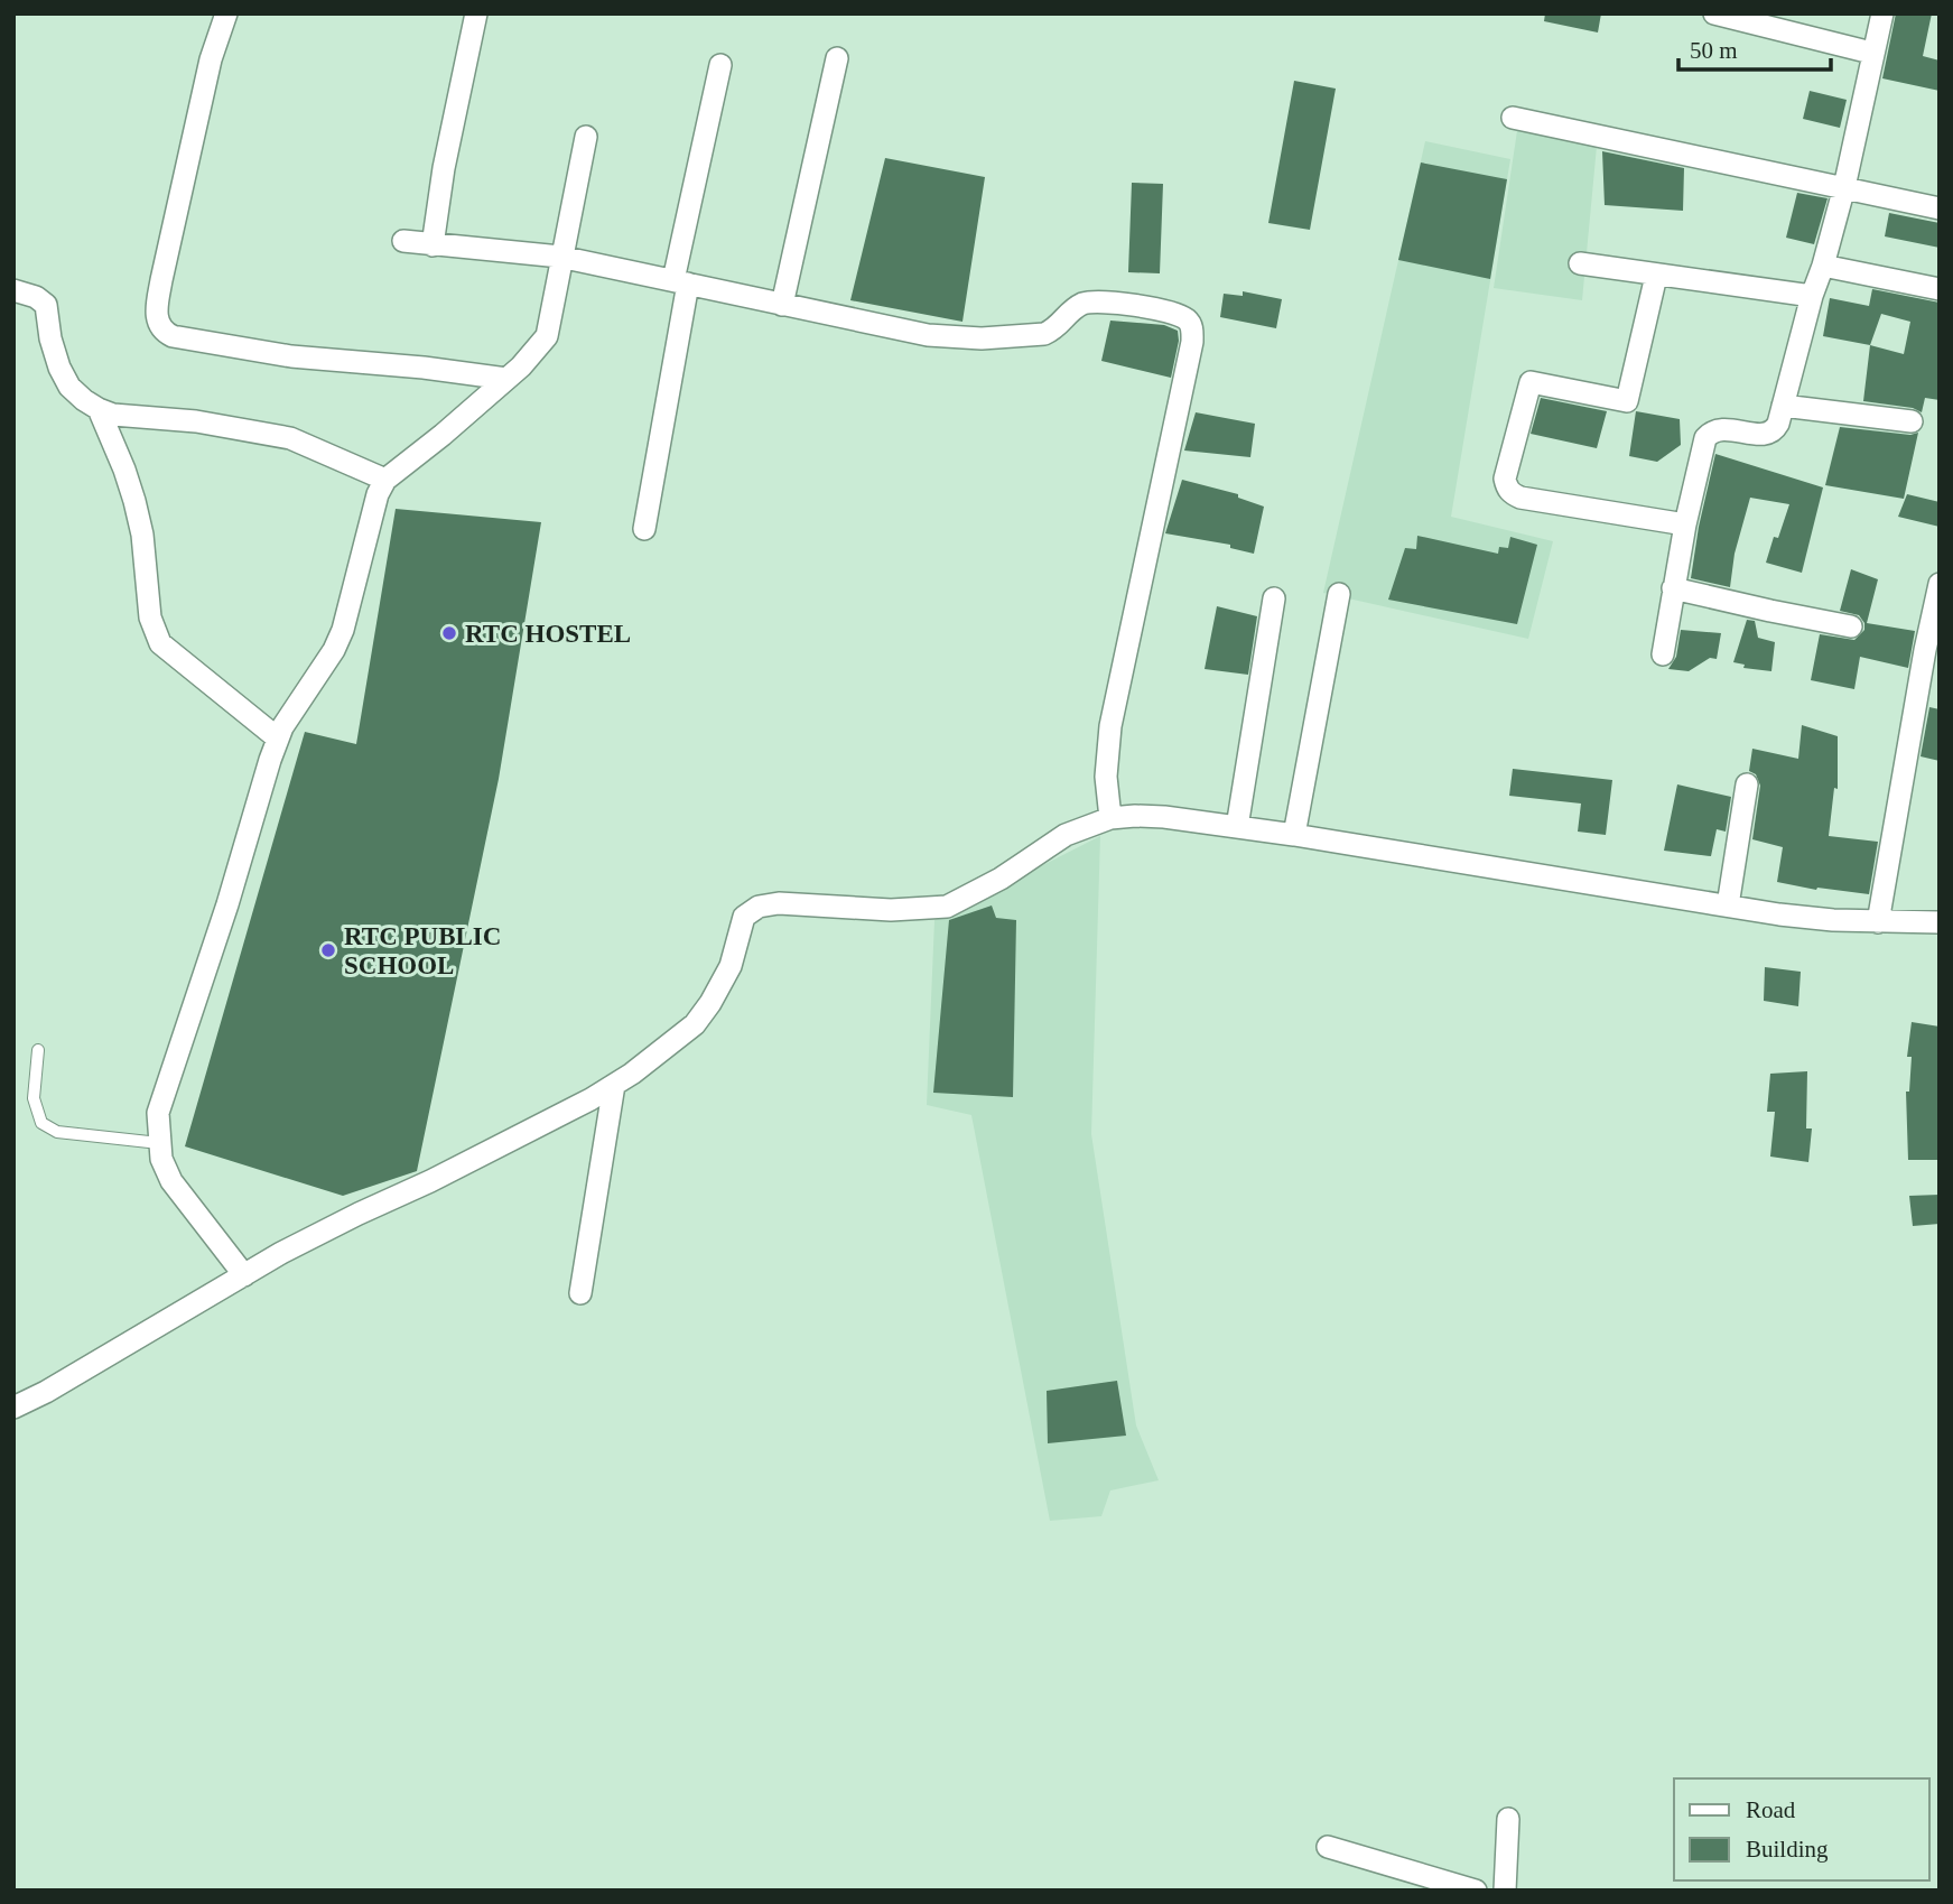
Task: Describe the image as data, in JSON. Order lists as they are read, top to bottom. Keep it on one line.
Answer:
{"places":["RTC HOSTEL","RTC PUBLIC SCHOOL"],"legend":["Road","Building"],"scale_bar":"50 m"}
